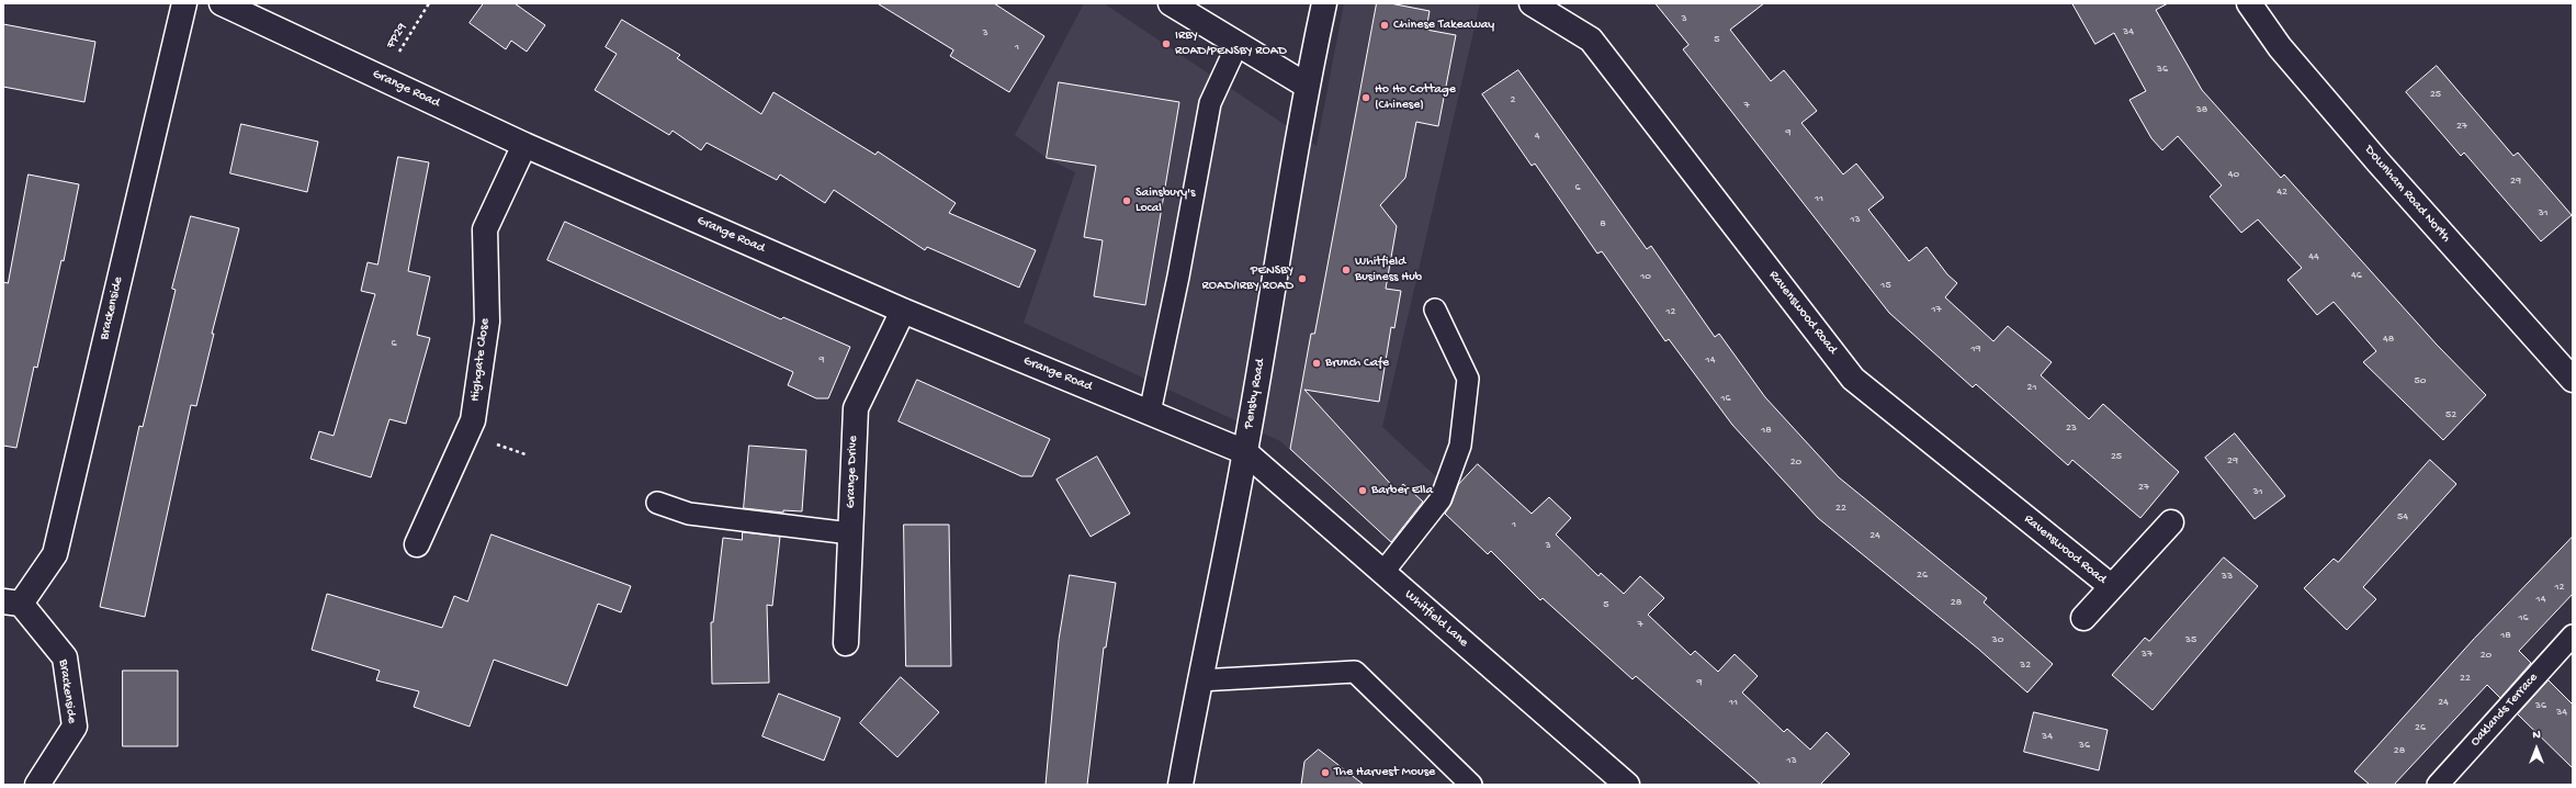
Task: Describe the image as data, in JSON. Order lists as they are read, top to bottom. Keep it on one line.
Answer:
{"streets":{"street":["Grange Road","Downham Road North","Brackenside","Ravenswood Road","Highgate Close","Pensby Road","Grange Drive","Whitfield Lane"],"lane":["Oaklands Terrace"],"path":["FP29"]},"crossings":[["FP29","Grange Road"],["Grange Road","Highgate Close"],["Grange Road","Pensby Road"],["Grange Road","Grange Drive"],["Grange Road","Whitfield Lane"],["Pensby Road","Whitfield Lane"]],"places":["Chinese Takeaway","IRBY ROAD/PENSBY ROAD","Ho Ho Cottage (Chinese)","Sainsbury's Local","Whitfield Business Hub","PENSBY ROAD/IRBY ROAD","Brunch Cafe","Barber Ella","The Harvest Mouse"],"house_numbers":["3","34","3","5","1","36","25","2","7","38","27","9","4","40","29","6","42","11","31","13","8","44","46","10","15","17","12","48","6","19","9","14","50","21","16","52","23","18","25","29","20","27","31","22","54","1","24","3","26","33","12","14","28","5","16","7","18","30","35","37","20","32","22","9","11","24","36","34","26","34","36","28","13"],"north":"top"}
